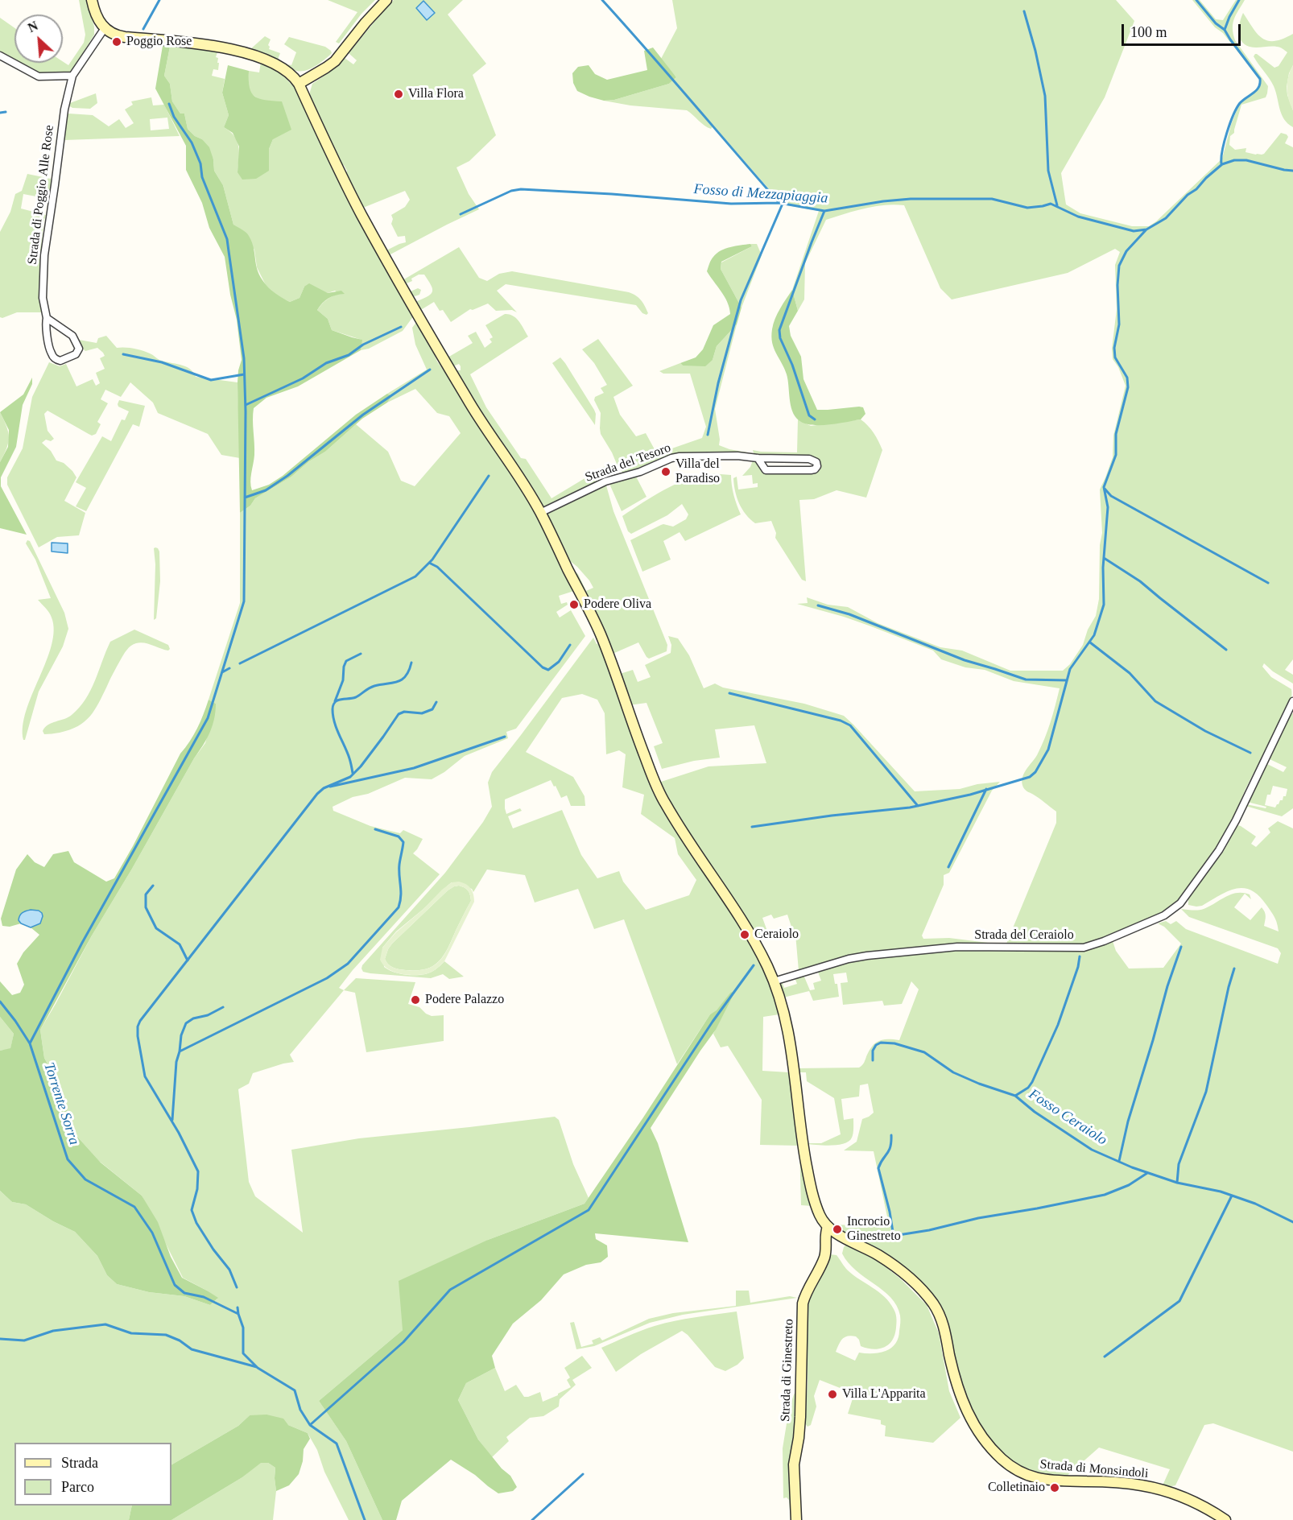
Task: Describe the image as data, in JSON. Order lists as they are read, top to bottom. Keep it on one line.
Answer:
{"streets":{"main road":["Strada di Ginestreto","Strada di Monsindoli"],"street":["Strada di Poggio Alle Rose","Strada del Tesoro","Strada del Ceraiolo"]},"crossings":[["Strada di Ginestreto","Strada di Monsindoli"]],"water":["Fosso di Mezzapiaggia","Torrente Sorra","Fosso Ceraiolo"],"places":["Poggio Rose","Villa Flora","Villa del Paradiso","Podere Oliva","Ceraiolo","Podere Palazzo","Incrocio Ginestreto","Villa L'Apparita","Colletinaio"],"legend":["Strada","Parco"],"scale_bar":"100 m","north":"top left"}
